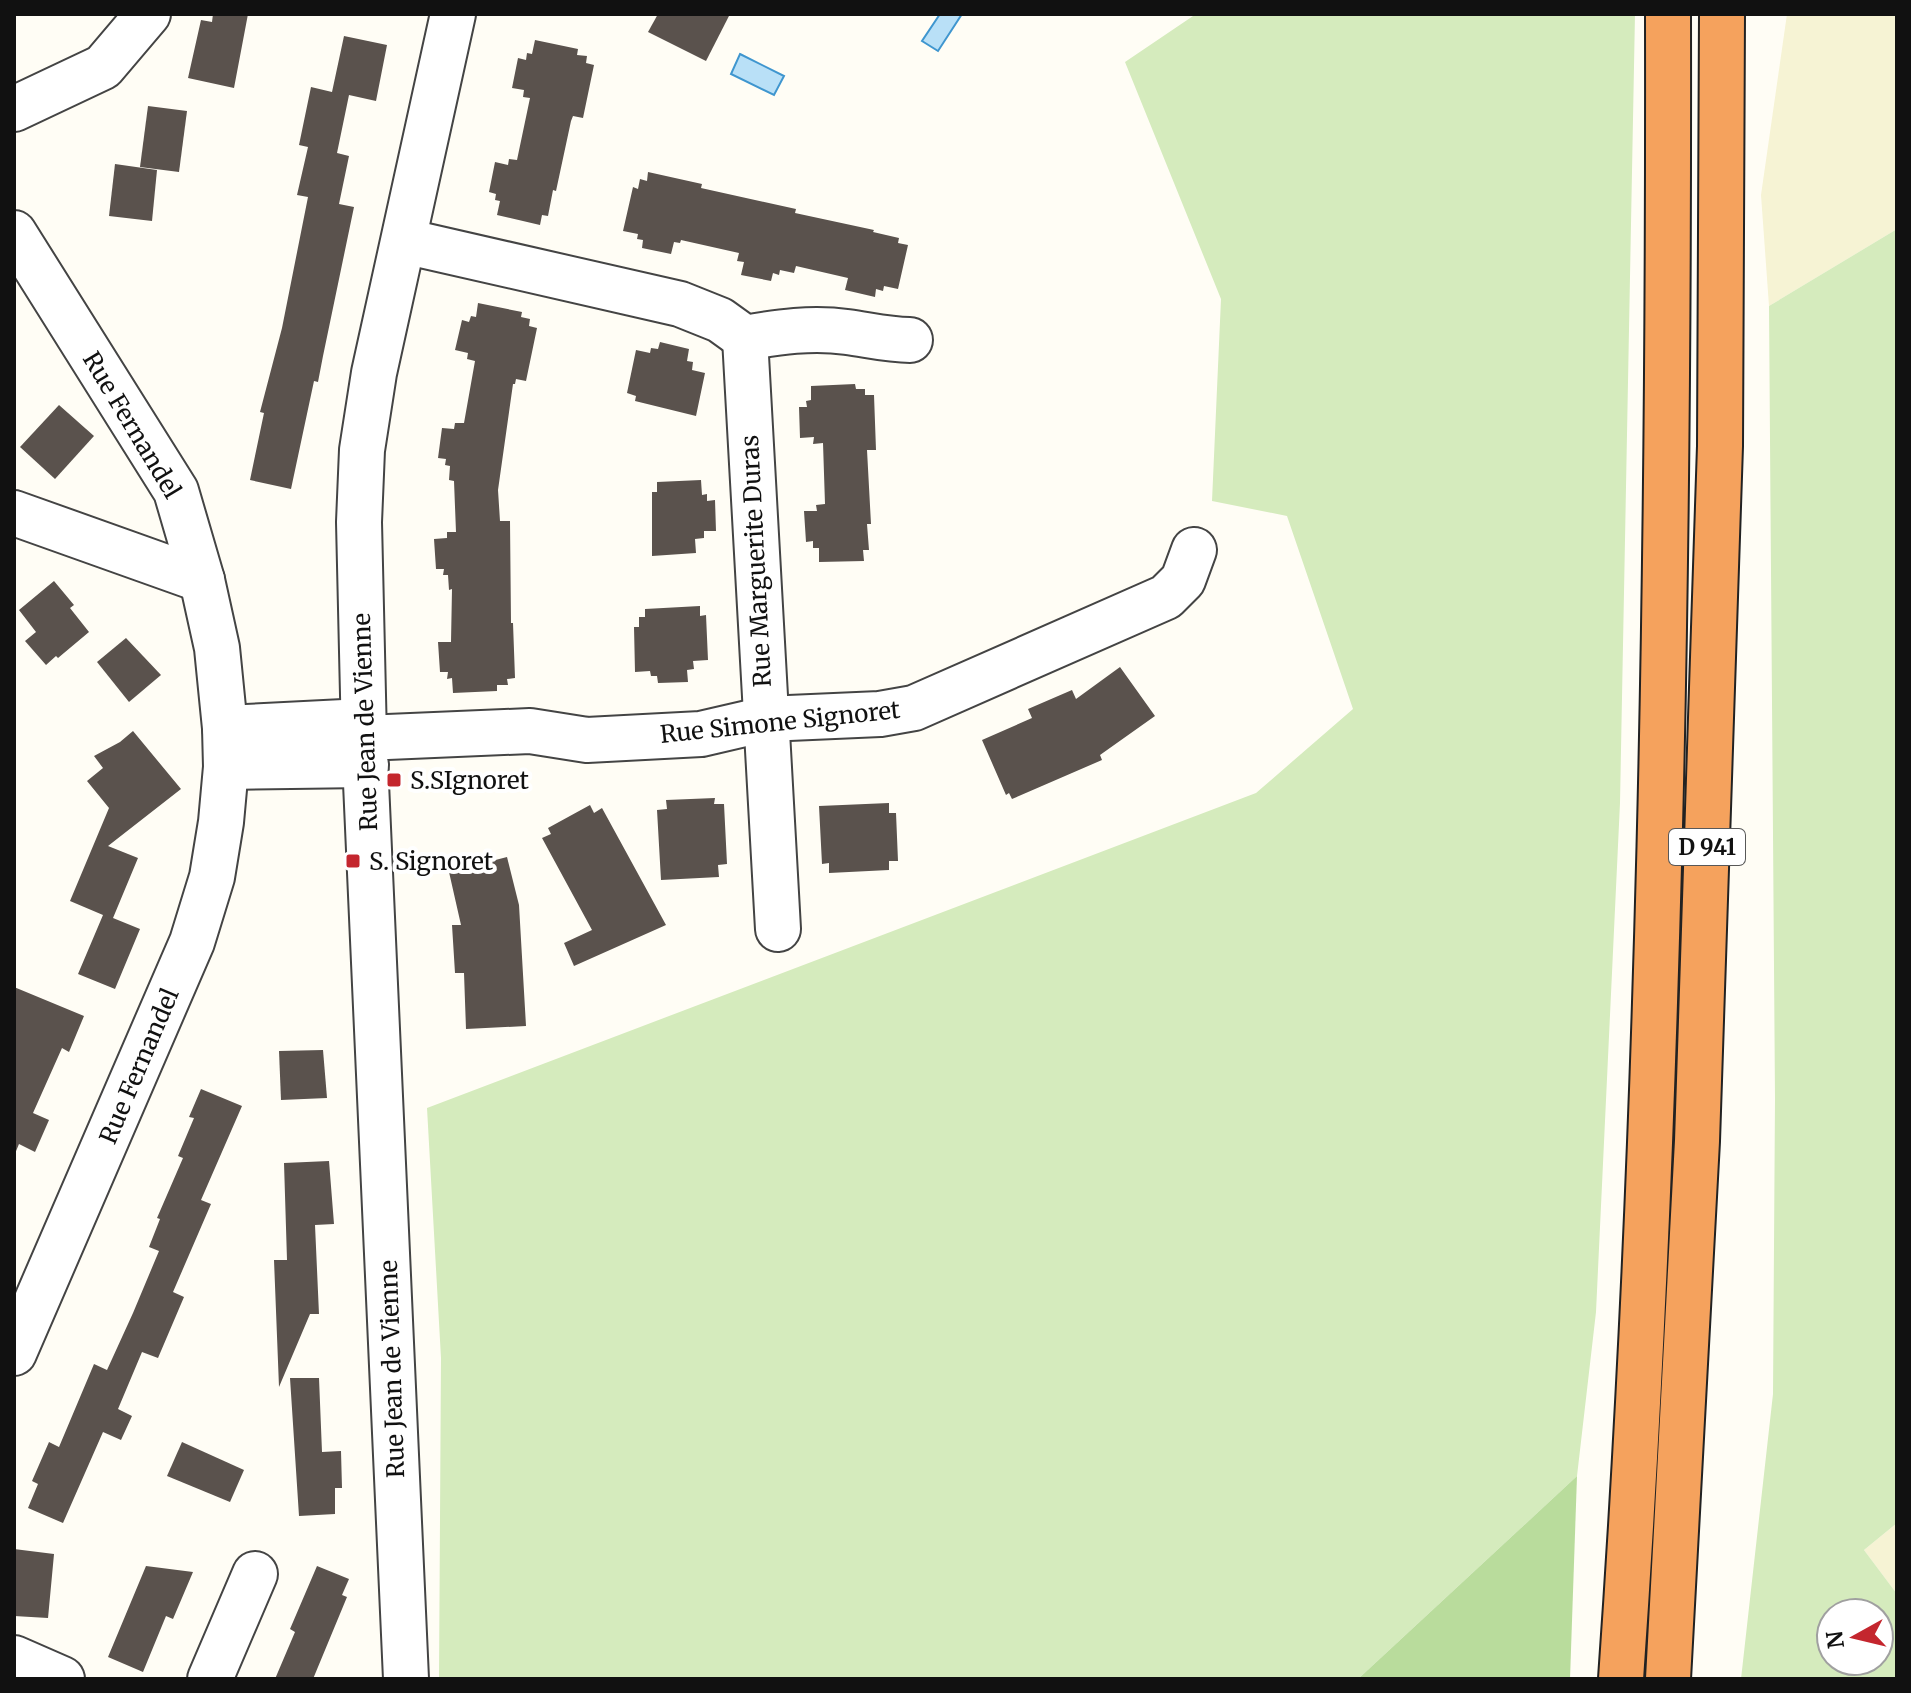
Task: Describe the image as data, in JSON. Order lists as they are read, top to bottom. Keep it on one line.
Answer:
{"streets":{"highway":["D 941"],"street":["Rue Fernandel","Rue Marguerite Duras","Rue Jean de Vienne","Rue Simone Signoret"]},"crossings":[["Rue Marguerite Duras","Rue Simone Signoret"],["Rue Jean de Vienne","Rue Simone Signoret"]],"places":{"transit":["S.SIgnoret","S. Signoret"]},"north":"left"}
